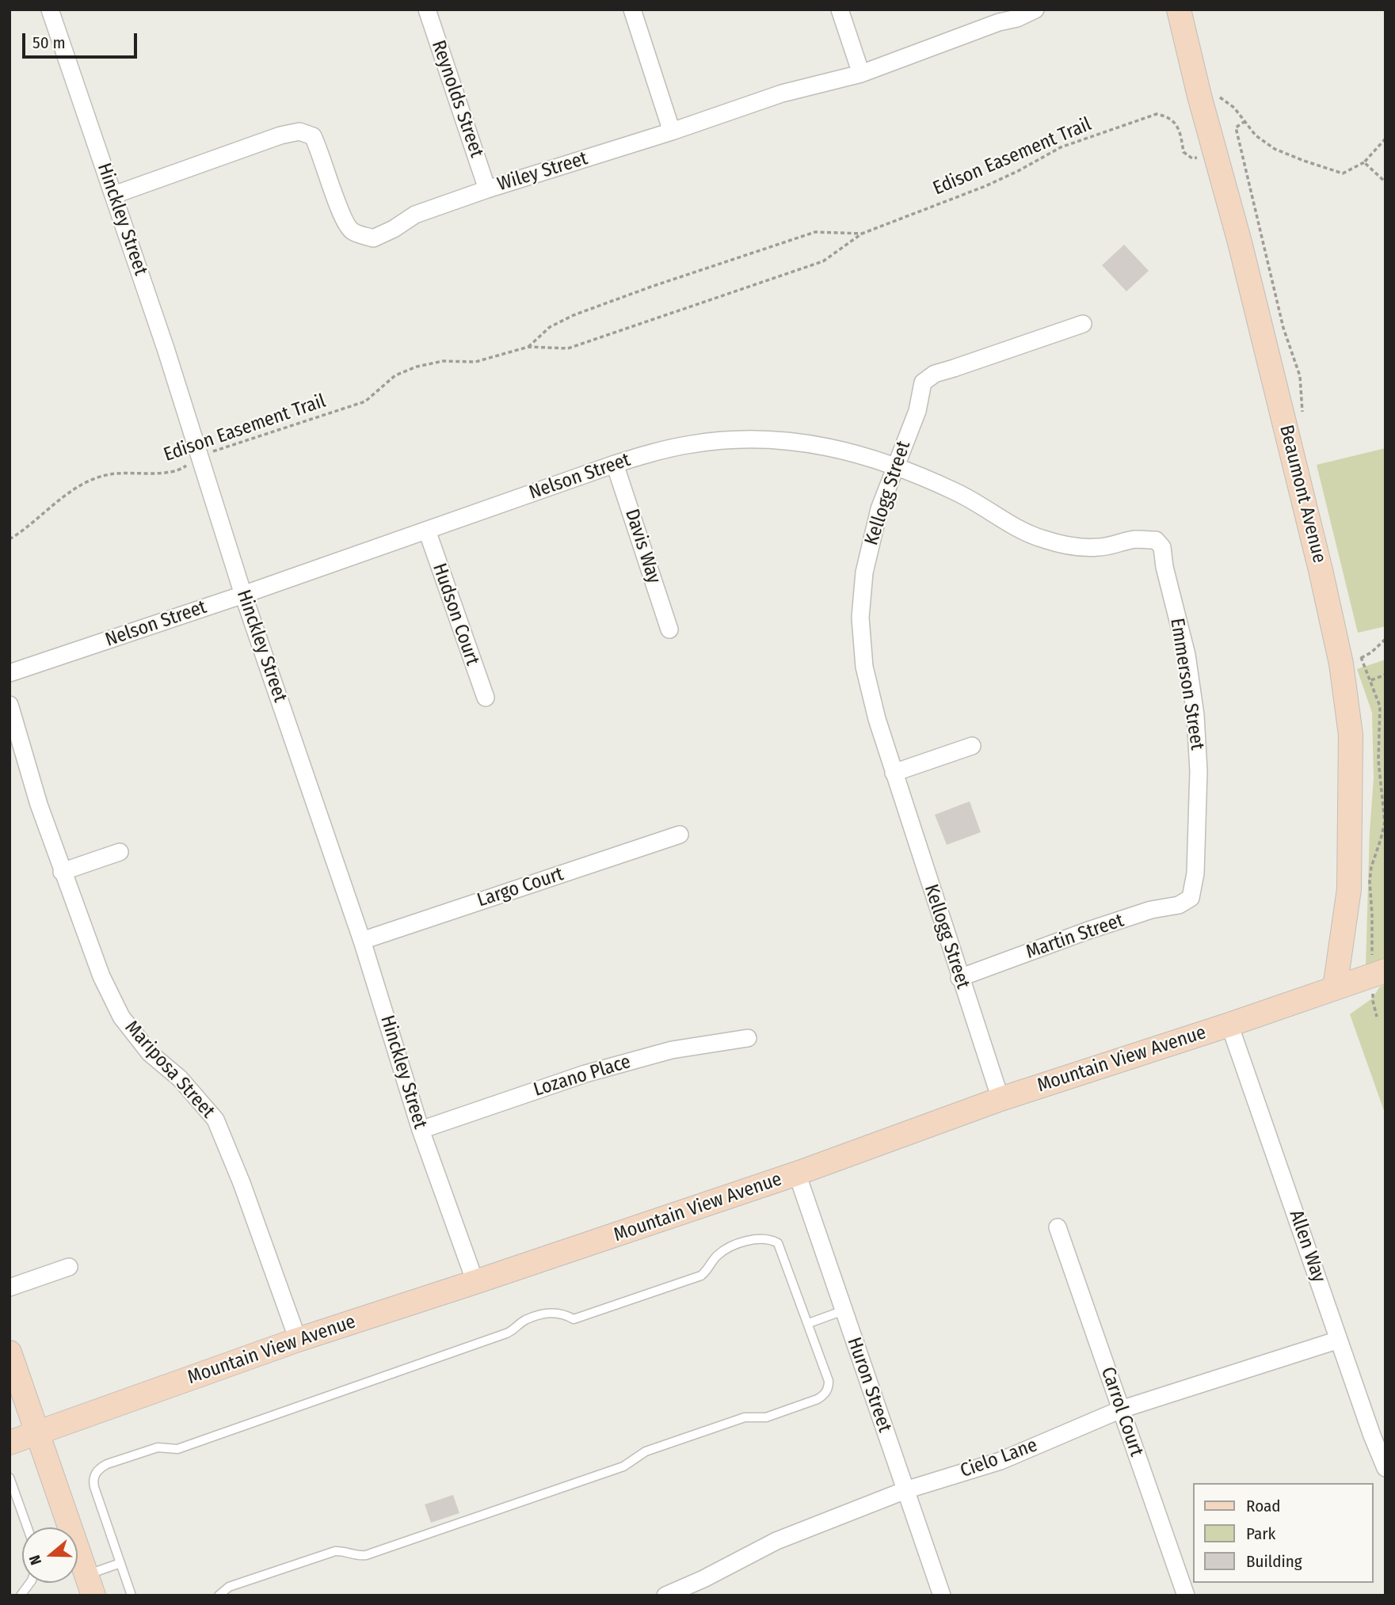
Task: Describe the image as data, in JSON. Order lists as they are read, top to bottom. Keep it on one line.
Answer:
{"streets":{"street":["Reynolds Street","Wiley Street","Hinckley Street","Nelson Street","Kellogg Street","Beaumont Avenue","Davis Way","Hudson Court","Emmerson Street","Largo Court","Martin Street","Mountain View Avenue","Mariposa Street","Lozano Place","Allen Way","Huron Street","Carrol Court","Cielo Lane"],"path":["Edison Easement Trail"]},"crossings":[["Reynolds Street","Wiley Street"],["Edison Easement Trail","Hinckley Street"],["Edison Easement Trail","Beaumont Avenue"],["Wiley Street","Hinckley Street"],["Hinckley Street","Nelson Street"],["Hinckley Street","Largo Court"],["Hinckley Street","Mountain View Avenue"],["Hinckley Street","Lozano Place"],["Nelson Street","Kellogg Street"],["Nelson Street","Davis Way"],["Nelson Street","Hudson Court"],["Nelson Street","Emmerson Street"],["Kellogg Street","Martin Street"],["Kellogg Street","Mountain View Avenue"],["Beaumont Avenue","Mountain View Avenue"],["Emmerson Street","Martin Street"],["Mountain View Avenue","Mariposa Street"],["Mountain View Avenue","Allen Way"],["Mountain View Avenue","Huron Street"],["Allen Way","Cielo Lane"],["Huron Street","Cielo Lane"],["Carrol Court","Cielo Lane"]],"legend":["Road","Park","Building"],"scale_bar":"50 m","north":"left"}
